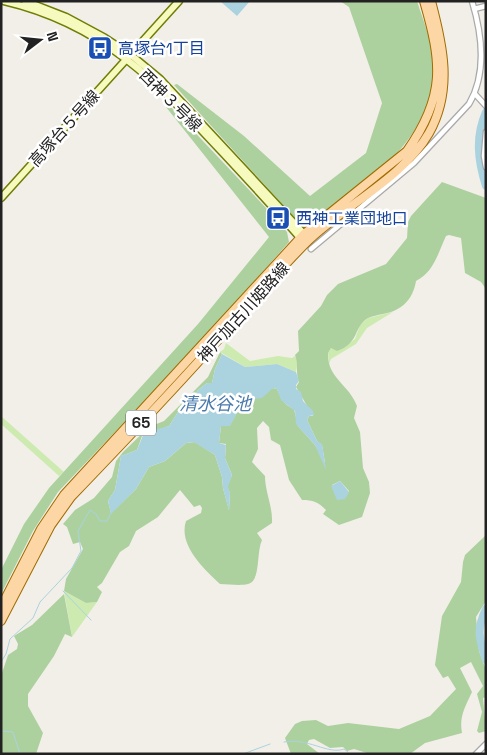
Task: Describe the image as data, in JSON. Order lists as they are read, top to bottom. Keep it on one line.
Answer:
{"streets":{"main road":["神戸加古川姫路線","65"],"street":["西神３号線","高塚台５号線"]},"crossings":[["西神３号線","高塚台５号線"],["西神３号線","神戸加古川姫路線"]],"water":["清水谷池"],"places":{"bus stop":["高塚台1丁目","西神工業団地口"]},"north":"right"}
